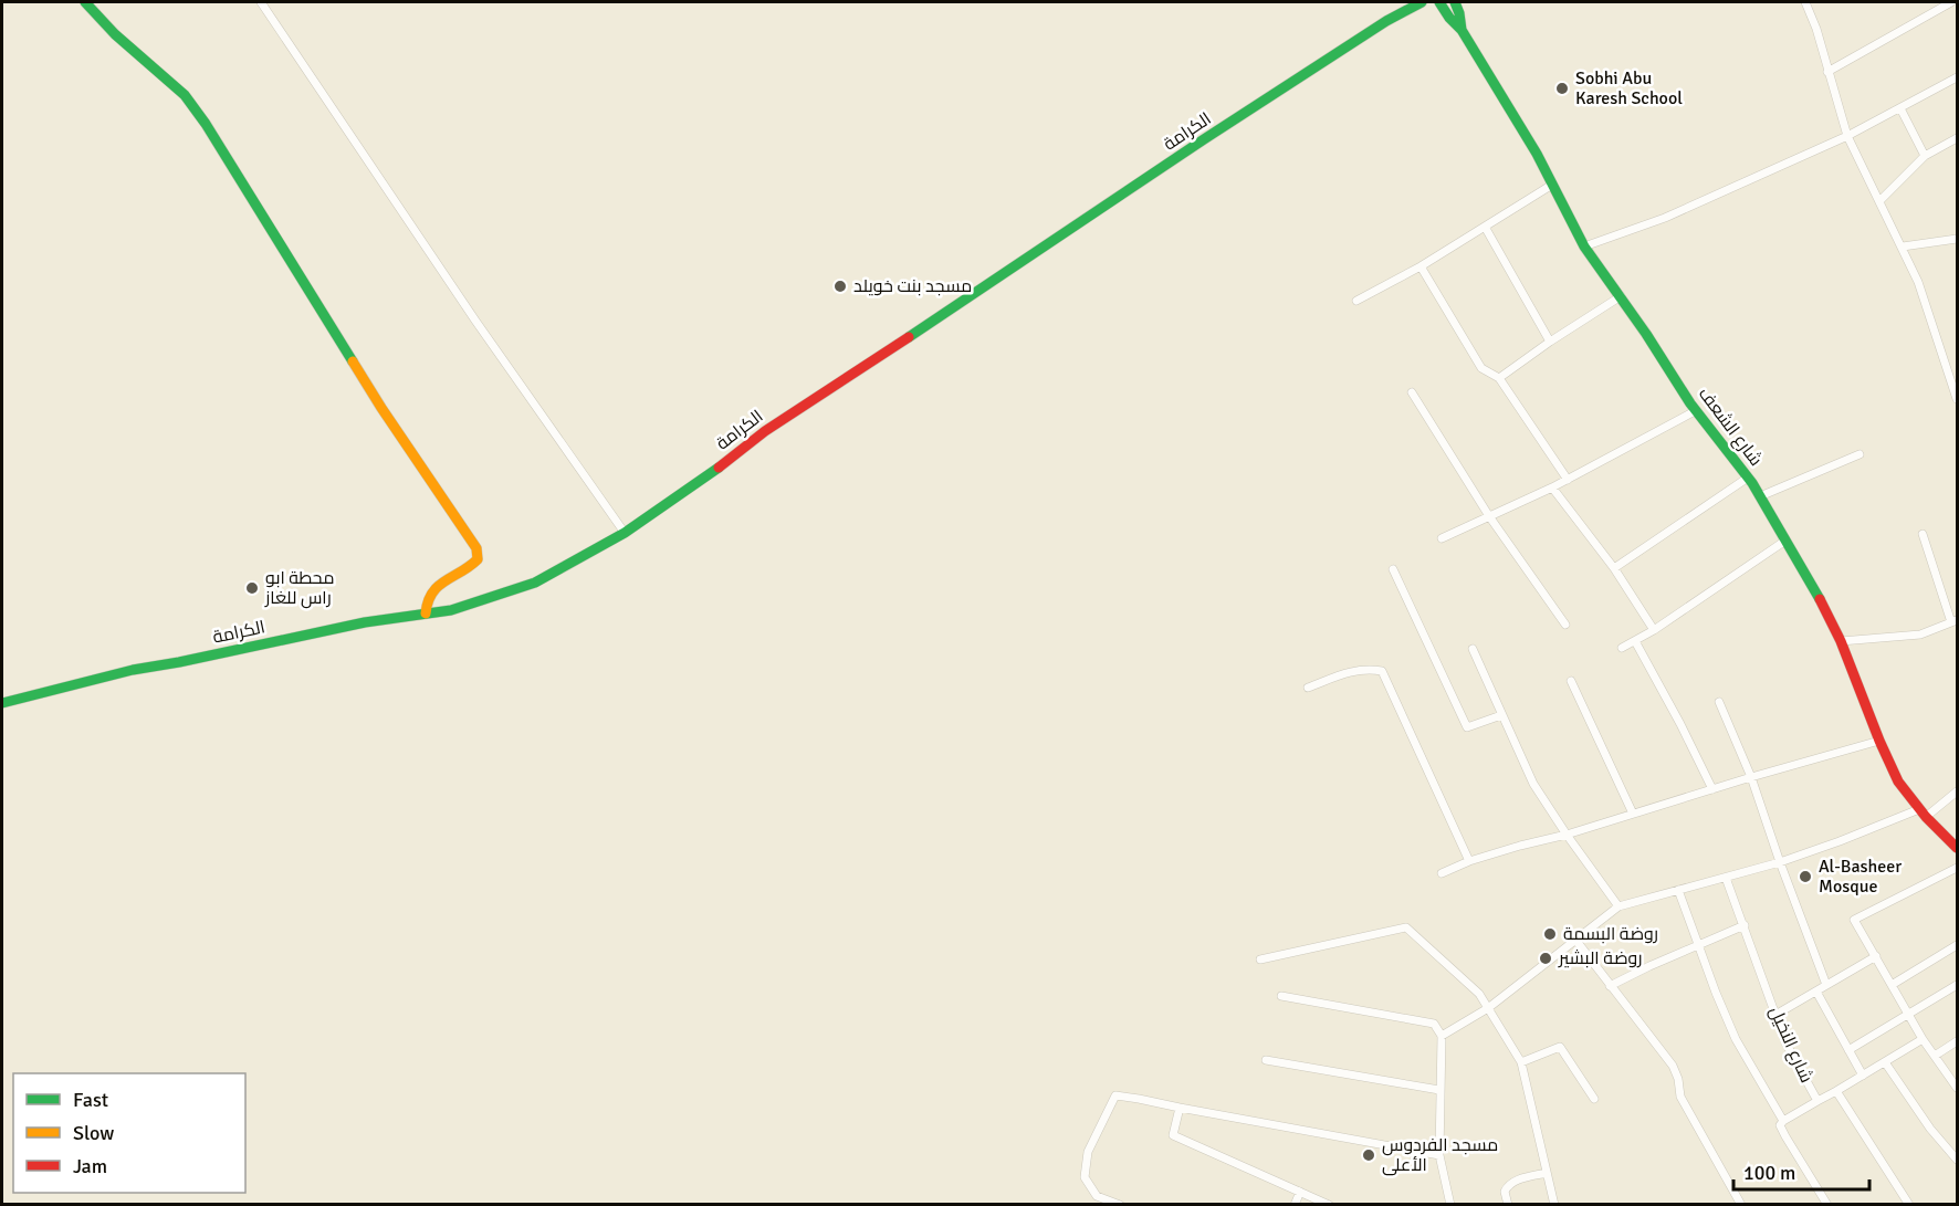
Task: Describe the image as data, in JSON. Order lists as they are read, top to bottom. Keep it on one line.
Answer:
{"streets":{"street":["الكرامة","شارع الشعف","شارع النخيل"]},"places":["Sobhi Abu Karesh School","مسجد بنت خويلد","محطة ابو راس للغاز","Al-Basheer Mosque","روضة البسمة","روضة البشير","مسجد الفردوس الأعلى"],"legend":["Fast","Slow","Jam"],"scale_bar":"100 m"}
